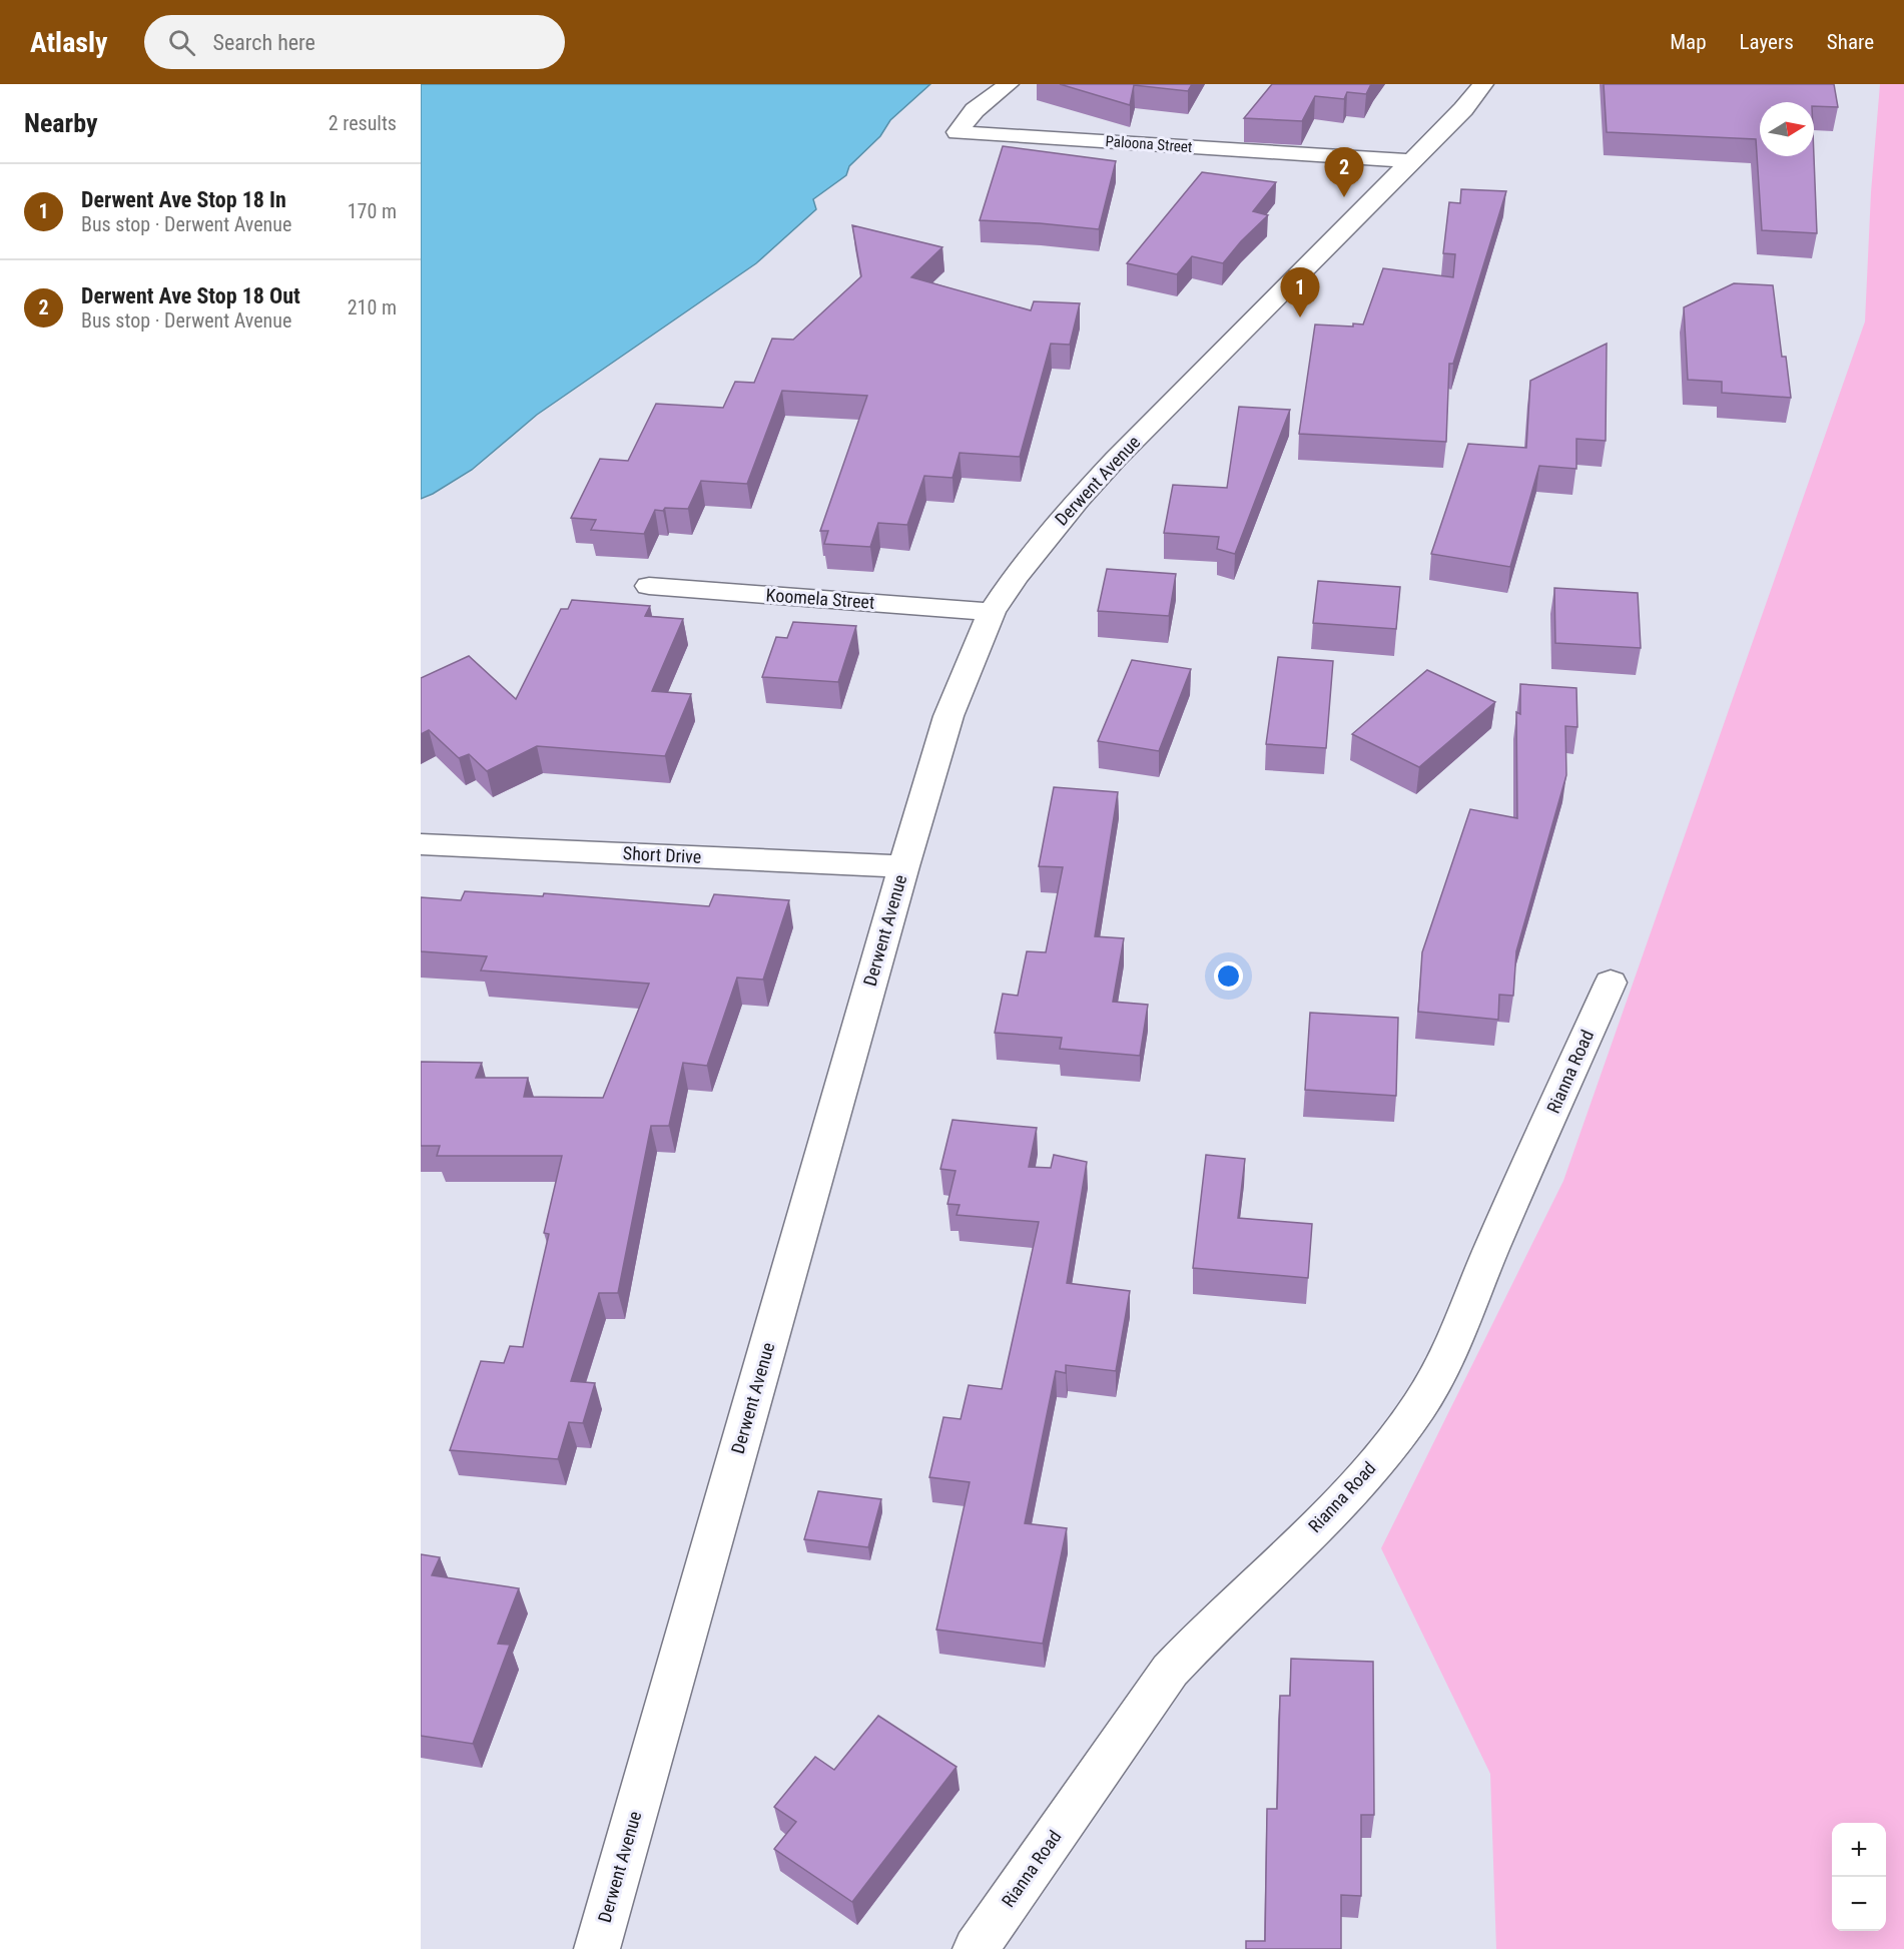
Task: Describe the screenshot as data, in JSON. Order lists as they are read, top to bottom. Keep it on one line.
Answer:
{"streets":{"street":["Paloona Street","Derwent Avenue","Koomela Street","Short Drive","Rianna Road"]},"crossings":[["Paloona Street","Derwent Avenue"],["Derwent Avenue","Koomela Street"],["Derwent Avenue","Short Drive"]],"north":"right","page":{"header":"Atlasly","search":"Search here","nav":["Map","Layers","Share"],"heading":["Nearby","2 results"],"pins":["2","1"],"list":[{"mark":"1","name":"Derwent Ave Stop 18 In","note":"Bus stop · Derwent Avenue","value":"170 m"},{"mark":"2","name":"Derwent Ave Stop 18 Out","note":"Bus stop · Derwent Avenue","value":"210 m"}],"map_buttons":["+","−"]}}
